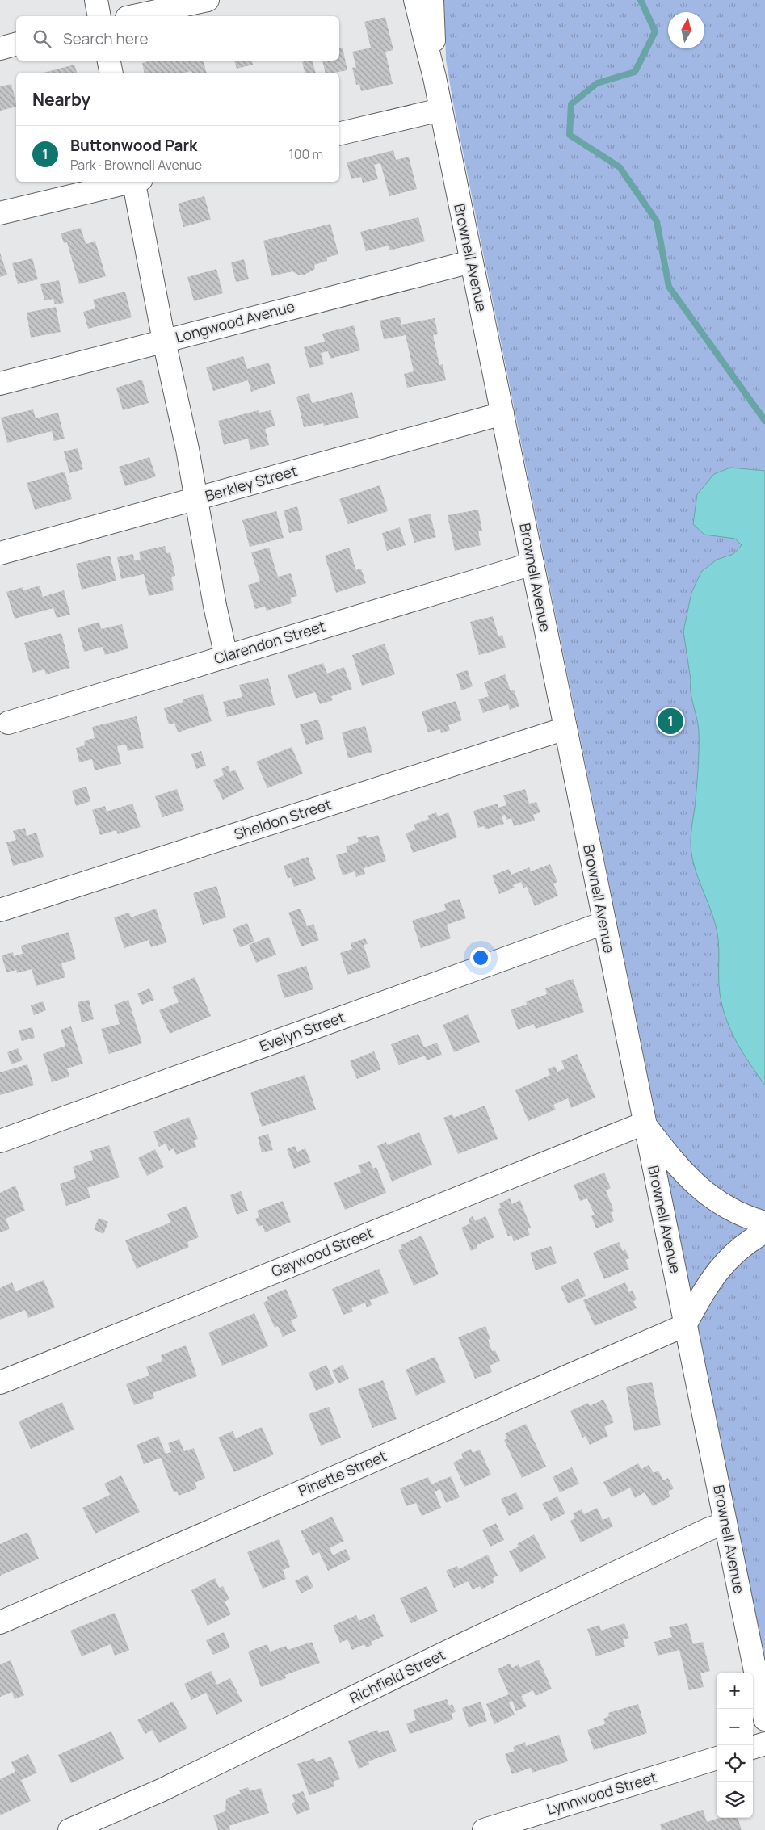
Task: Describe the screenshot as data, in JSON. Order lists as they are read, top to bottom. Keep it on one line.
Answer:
{"streets":{"street":["Brownell Avenue","Longwood Avenue","Berkley Street","Clarendon Street","Sheldon Street","Evelyn Street","Gaywood Street","Pinette Street","Richfield Street","Lynnwood Street"]},"crossings":[["Brownell Avenue","Longwood Avenue"],["Brownell Avenue","Berkley Street"],["Brownell Avenue","Clarendon Street"],["Brownell Avenue","Sheldon Street"],["Brownell Avenue","Evelyn Street"],["Brownell Avenue","Gaywood Street"],["Brownell Avenue","Pinette Street"],["Brownell Avenue","Richfield Street"]],"north":"top","page":{"search":"Search here","heading":"Nearby","list":[{"mark":"1","name":"Buttonwood Park","note":"Park · Brownell Avenue","value":"100 m"}],"pins":"1","map_buttons":["+","−"]}}
